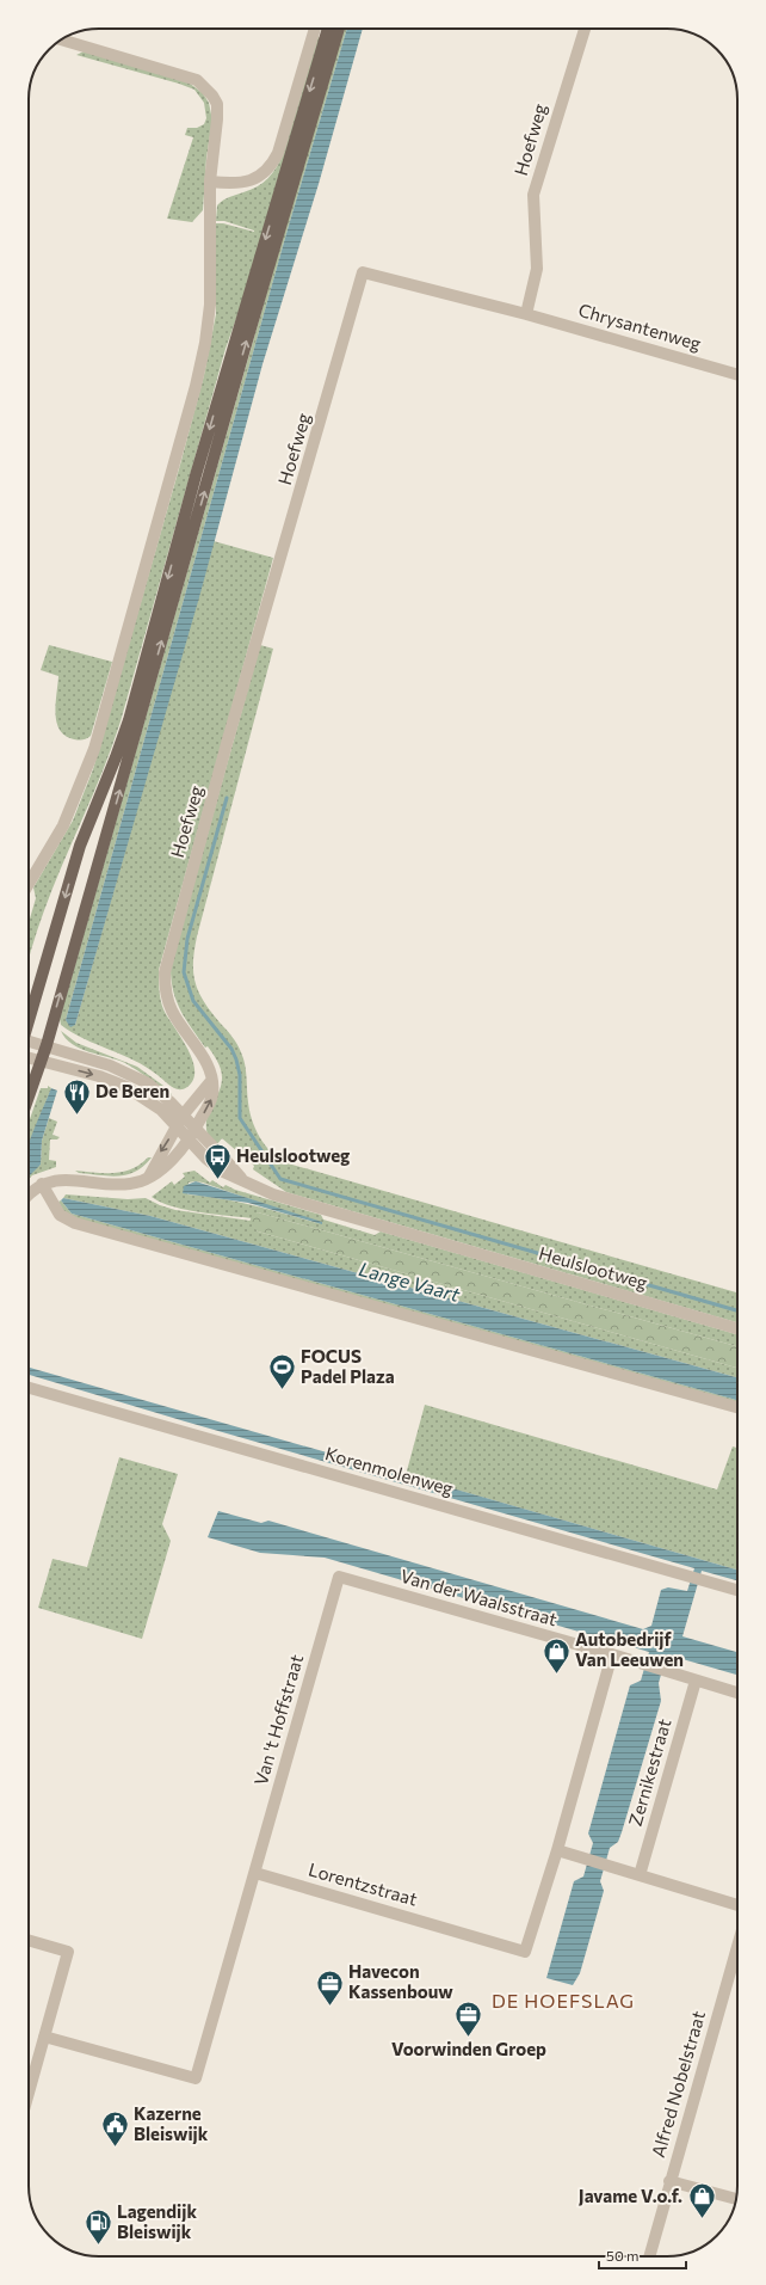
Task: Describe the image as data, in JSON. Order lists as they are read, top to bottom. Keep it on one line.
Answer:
{"streets":{"street":["Hoefweg","Chrysantenweg","Heulslootweg","Korenmolenweg","Van der Waalsstraat","Van 't Hoffstraat","Zernikestraat","Lorentzstraat","Alfred Nobelstraat"]},"crossings":[["Hoefweg","Chrysantenweg"],["Hoefweg","Heulslootweg"],["Van der Waalsstraat","Van 't Hoffstraat"],["Van der Waalsstraat","Zernikestraat"],["Van 't Hoffstraat","Lorentzstraat"]],"districts":["DE HOEFSLAG"],"water":["Lange Vaart"],"places":{"restaurant":["De Beren"],"bus stop":["Heulslootweg"],"sports":["FOCUS Padel Plaza"],"shop":["Autobedrijf Van Leeuwen","Javame V.o.f."],"office":["Havecon Kassenbouw","Voorwinden Groep"],"public building":["Kazerne Bleiswijk"],"fuel station":["Lagendijk Bleiswijk"]},"scale_bar":"50 m"}
